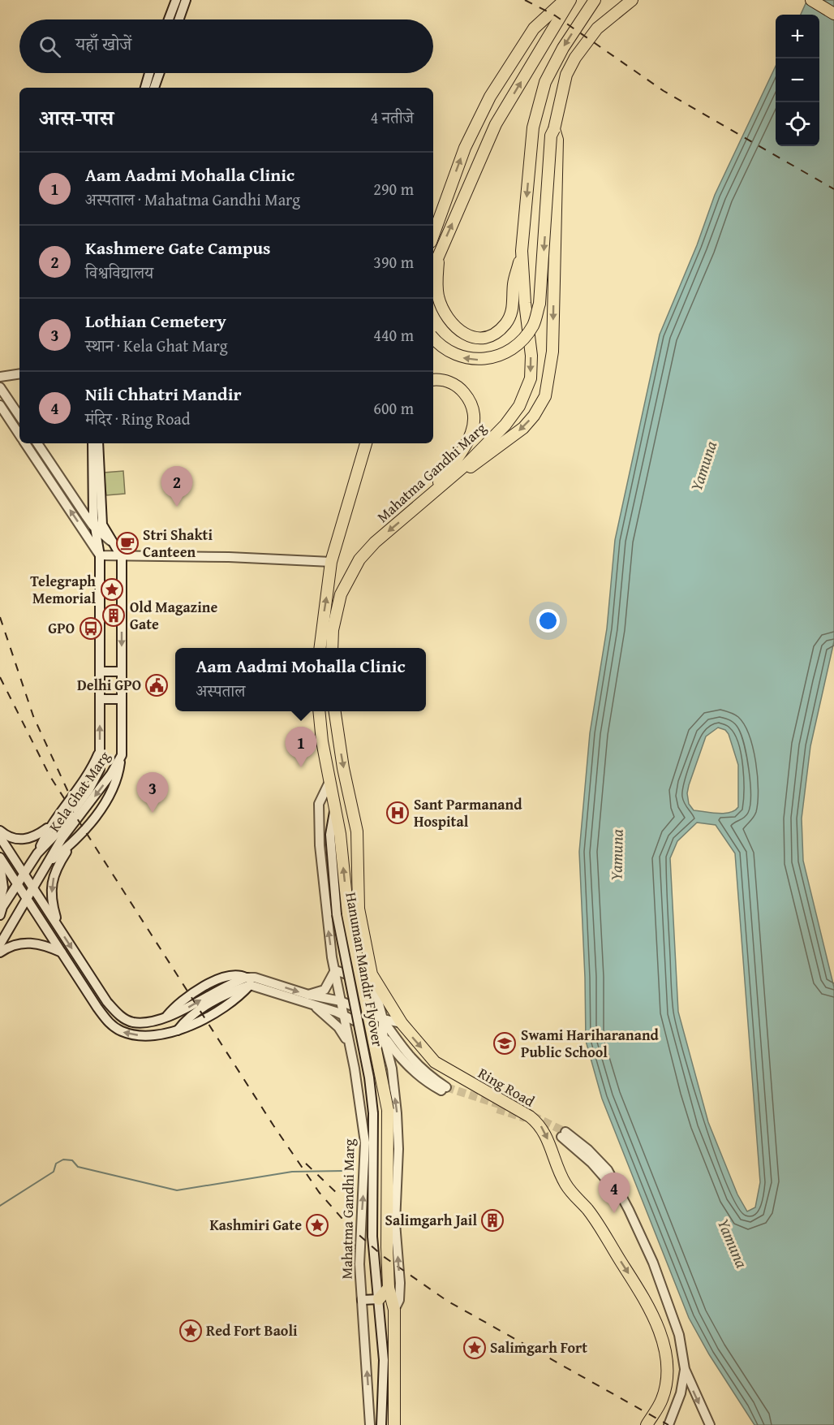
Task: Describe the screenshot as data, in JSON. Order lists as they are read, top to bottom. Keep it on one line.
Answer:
{"streets":{"highway":["Mahatma Gandhi Marg","Hanuman Mandir Flyover","Ring Road"],"main road":["Kela Ghat Marg"]},"crossings":[["Mahatma Gandhi Marg","Hanuman Mandir Flyover"]],"one_way":["Ring Road"],"water":["Yamuna"],"places":{"cafe":["Stri Shakti Canteen"],"place":["Telegraph Memorial","Kashmiri Gate","Red Fort Baoli","Salimgarh Fort"],"building":["Old Magazine Gate","Salimgarh Jail"],"bus stop":["GPO"],"public building":["Delhi GPO"],"hospital":["Sant Parmanand Hospital"],"school or university":["Swami Hariharanand Public School"]},"page":{"map_buttons":["+","−"],"search":"यहाँ खोजें","heading":["आस-पास","4 नतीजे"],"list":[{"mark":"1","name":"Aam Aadmi Mohalla Clinic","note":"अस्पताल · Mahatma Gandhi Marg","value":"290 m"},{"mark":"2","name":"Kashmere Gate Campus","note":"विश्वविद्यालय","value":"390 m"},{"mark":"3","name":"Lothian Cemetery","note":"स्थान · Kela Ghat Marg","value":"440 m"},{"mark":"4","name":"Nili Chhatri Mandir","note":"मंदिर · Ring Road","value":"600 m"}],"pins":["2","1","3","4"],"popup":["Aam Aadmi Mohalla Clinic","अस्पताल"]}}
